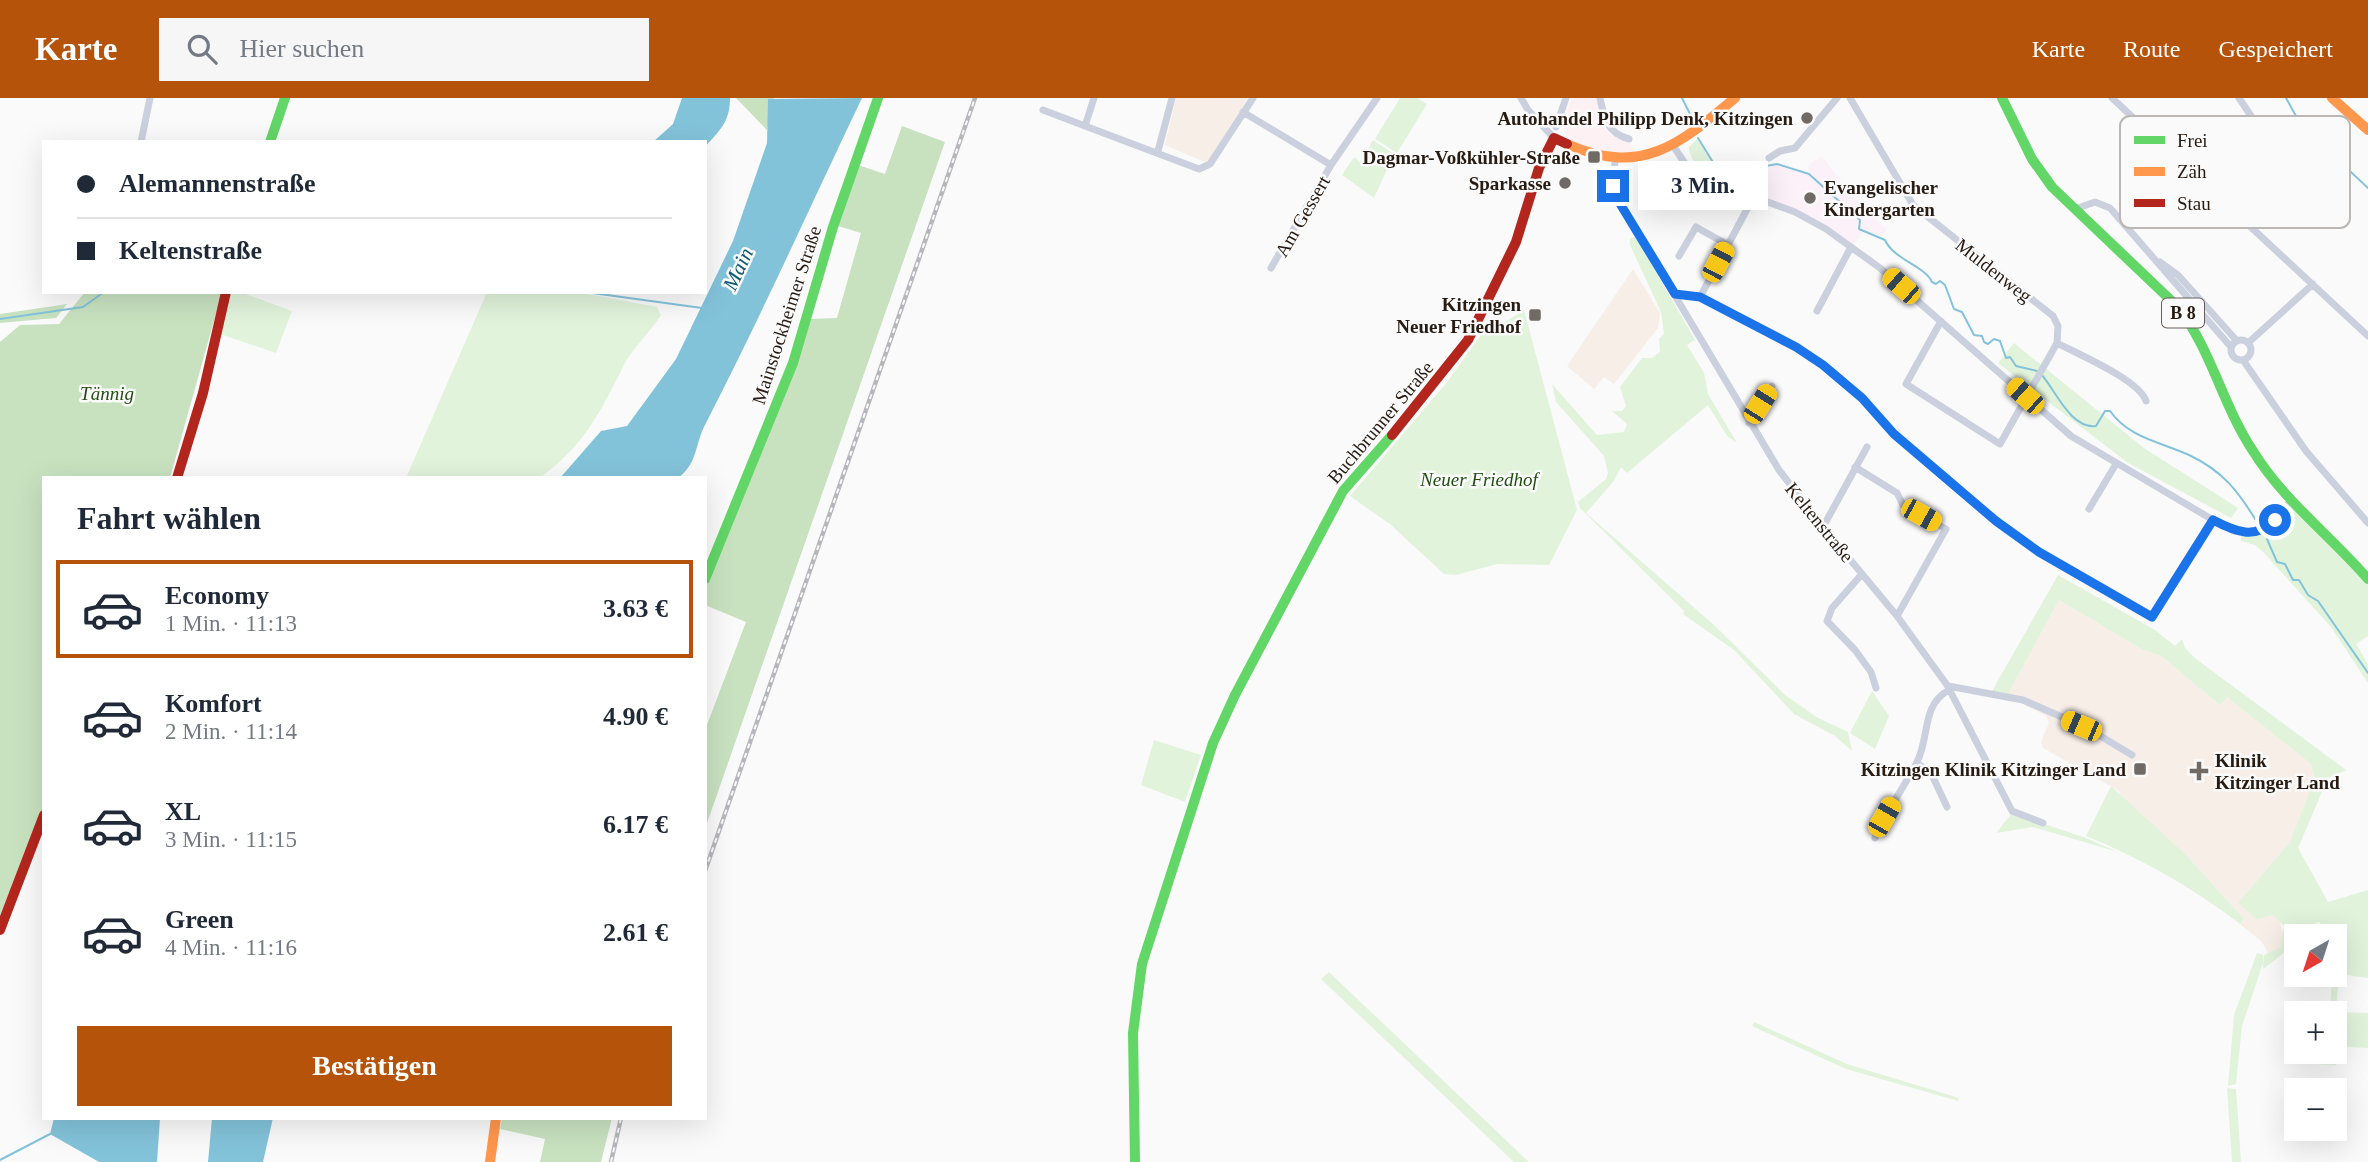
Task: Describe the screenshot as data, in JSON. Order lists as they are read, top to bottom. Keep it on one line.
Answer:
{"streets":{"street":["Am Gessert","Muldenweg","B 8","Mainstockheimer Straße","Buchbrunner Straße","Keltenstraße"]},"water":["Main"],"parks":["Tännig","Neuer Friedhof"],"places":{"other":["Autohandel Philipp Denk, Kitzingen","Sparkasse","Evangelischer Kindergarten"],"transit":["Dagmar-Voßkühler-Straße","Kitzingen Neuer Friedhof","Kitzingen Klinik Kitzinger Land"],"health":["Klinik Kitzinger Land"]},"legend":["Frei","Zäh","Stau"],"north":"bottom left","page":{"header":"Karte","search":"Hier suchen","nav":["Karte","Route","Gespeichert"],"banner":["Alemannenstraße","Keltenstraße"],"bubble":"3 Min.","heading":"Fahrt wählen","list":[{"name":"Economy","note":"1 Min. · 11:13","value":"3.63 €"},{"name":"Komfort","note":"2 Min. · 11:14","value":"4.90 €"},{"name":"XL","note":"3 Min. · 11:15","value":"6.17 €"},{"name":"Green","note":"4 Min. · 11:16","value":"2.61 €"}],"map_buttons":["+","−"],"buttons":"Bestätigen"}}
